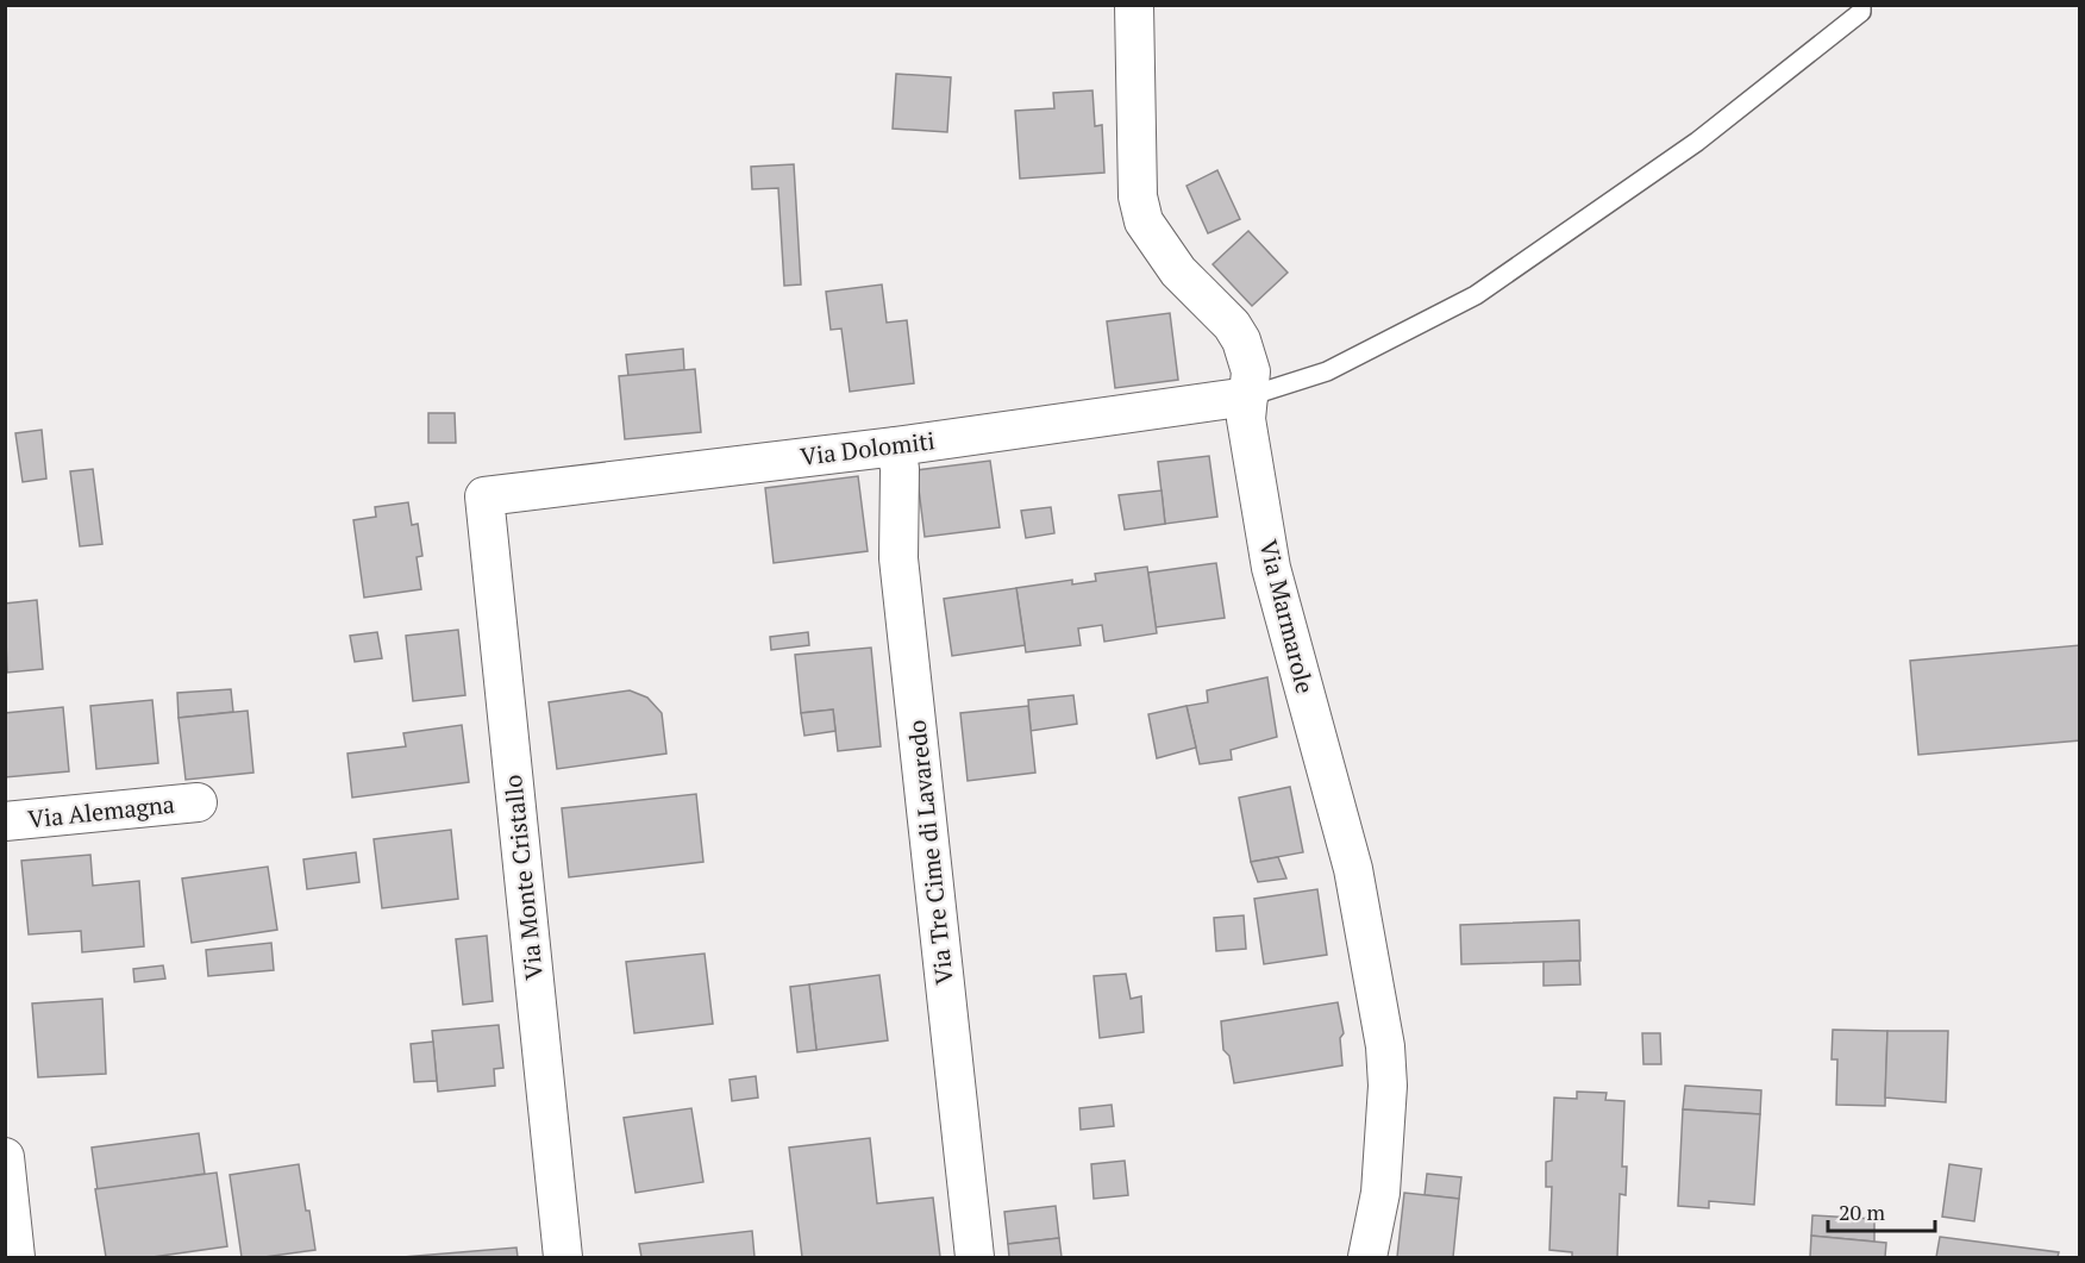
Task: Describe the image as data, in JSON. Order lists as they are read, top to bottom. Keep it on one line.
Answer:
{"streets":{"street":["Via Dolomiti","Via Marmarole","Via Alemagna","Via Tre Cime di Lavaredo","Via Monte Cristallo"]},"crossings":[["Via Dolomiti","Via Marmarole"],["Via Dolomiti","Via Tre Cime di Lavaredo"],["Via Dolomiti","Via Monte Cristallo"]],"scale_bar":"20 m"}
